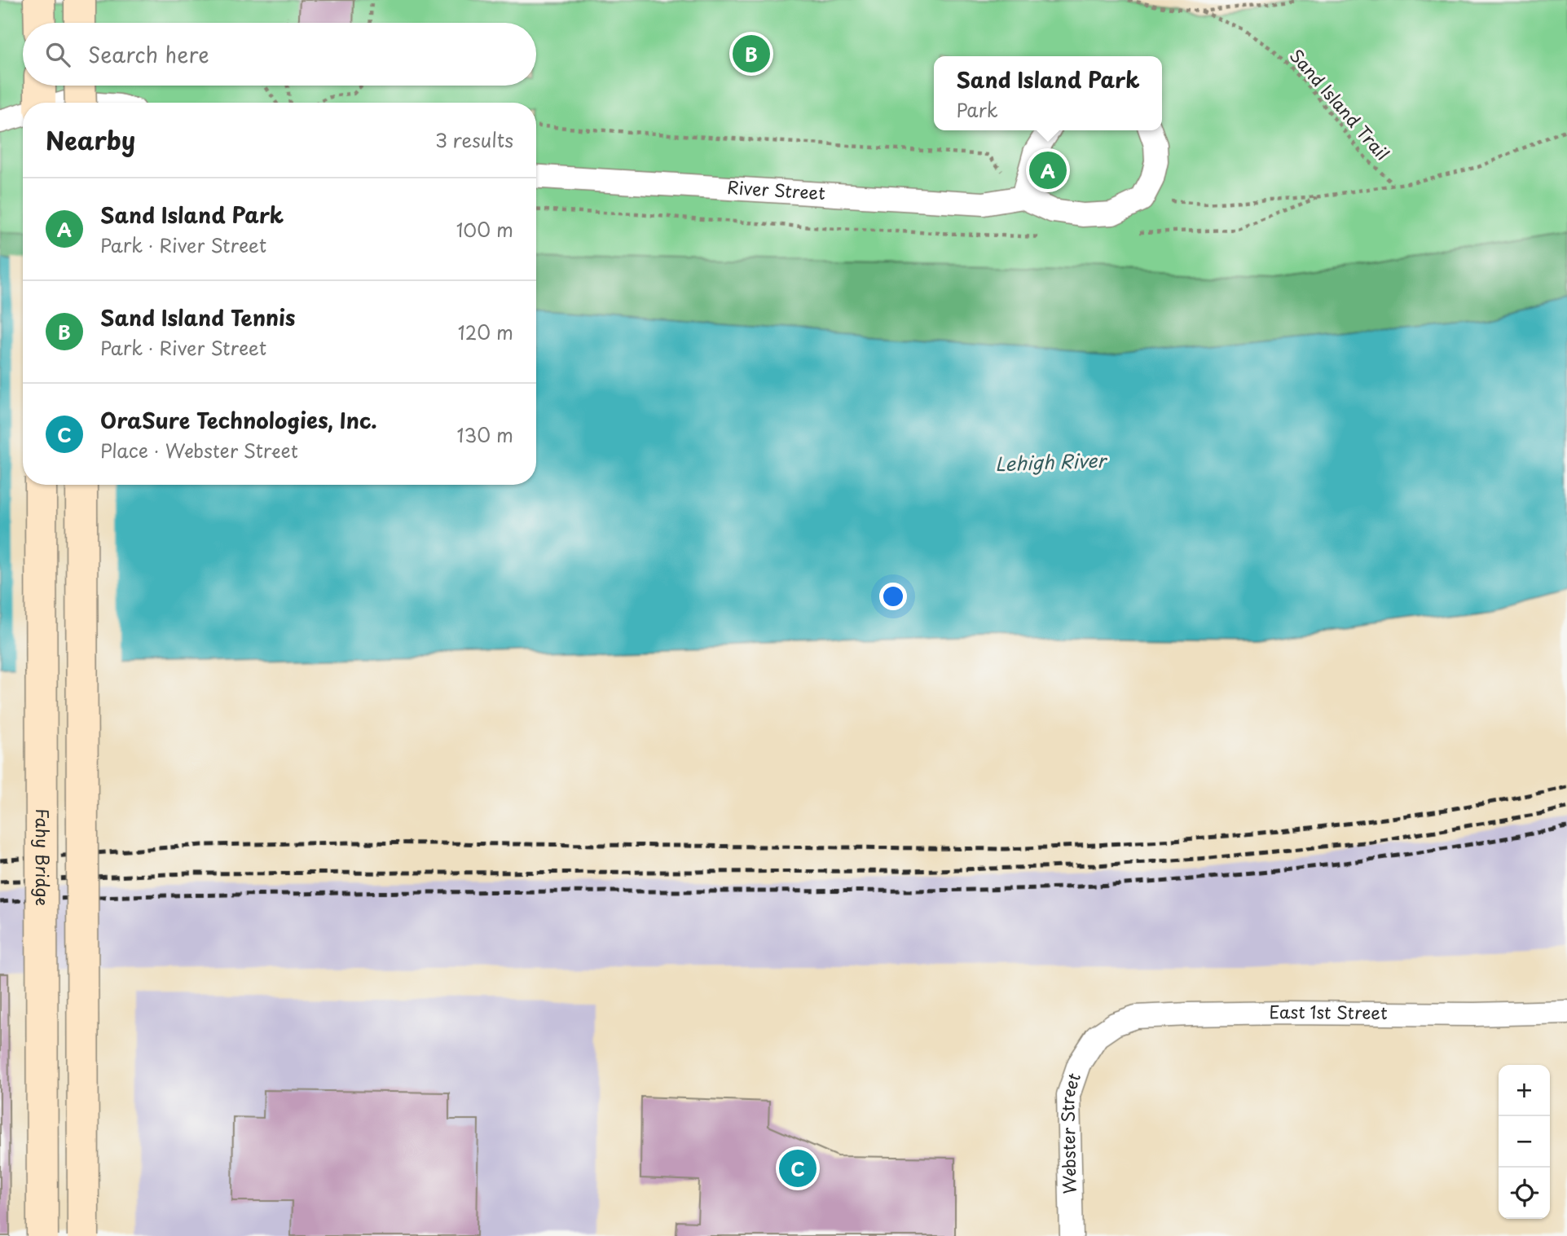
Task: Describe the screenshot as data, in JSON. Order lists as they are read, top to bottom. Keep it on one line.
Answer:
{"streets":{"main road":["Fahy Bridge"],"street":["River Street","East 1st Street","Webster Street"],"path":["Sand Island Trail"]},"crossings":[["East 1st Street","Webster Street"]],"water":["Lehigh River"],"page":{"search":"Search here","pins":["B","A","C"],"popup":["Sand Island Park","Park"],"heading":["Nearby","3 results"],"list":[{"mark":"A","name":"Sand Island Park","note":"Park · River Street","value":"100 m"},{"mark":"B","name":"Sand Island Tennis","note":"Park · River Street","value":"120 m"},{"mark":"C","name":"OraSure Technologies, Inc.","note":"Place · Webster Street","value":"130 m"}],"map_buttons":["+","−"]}}
